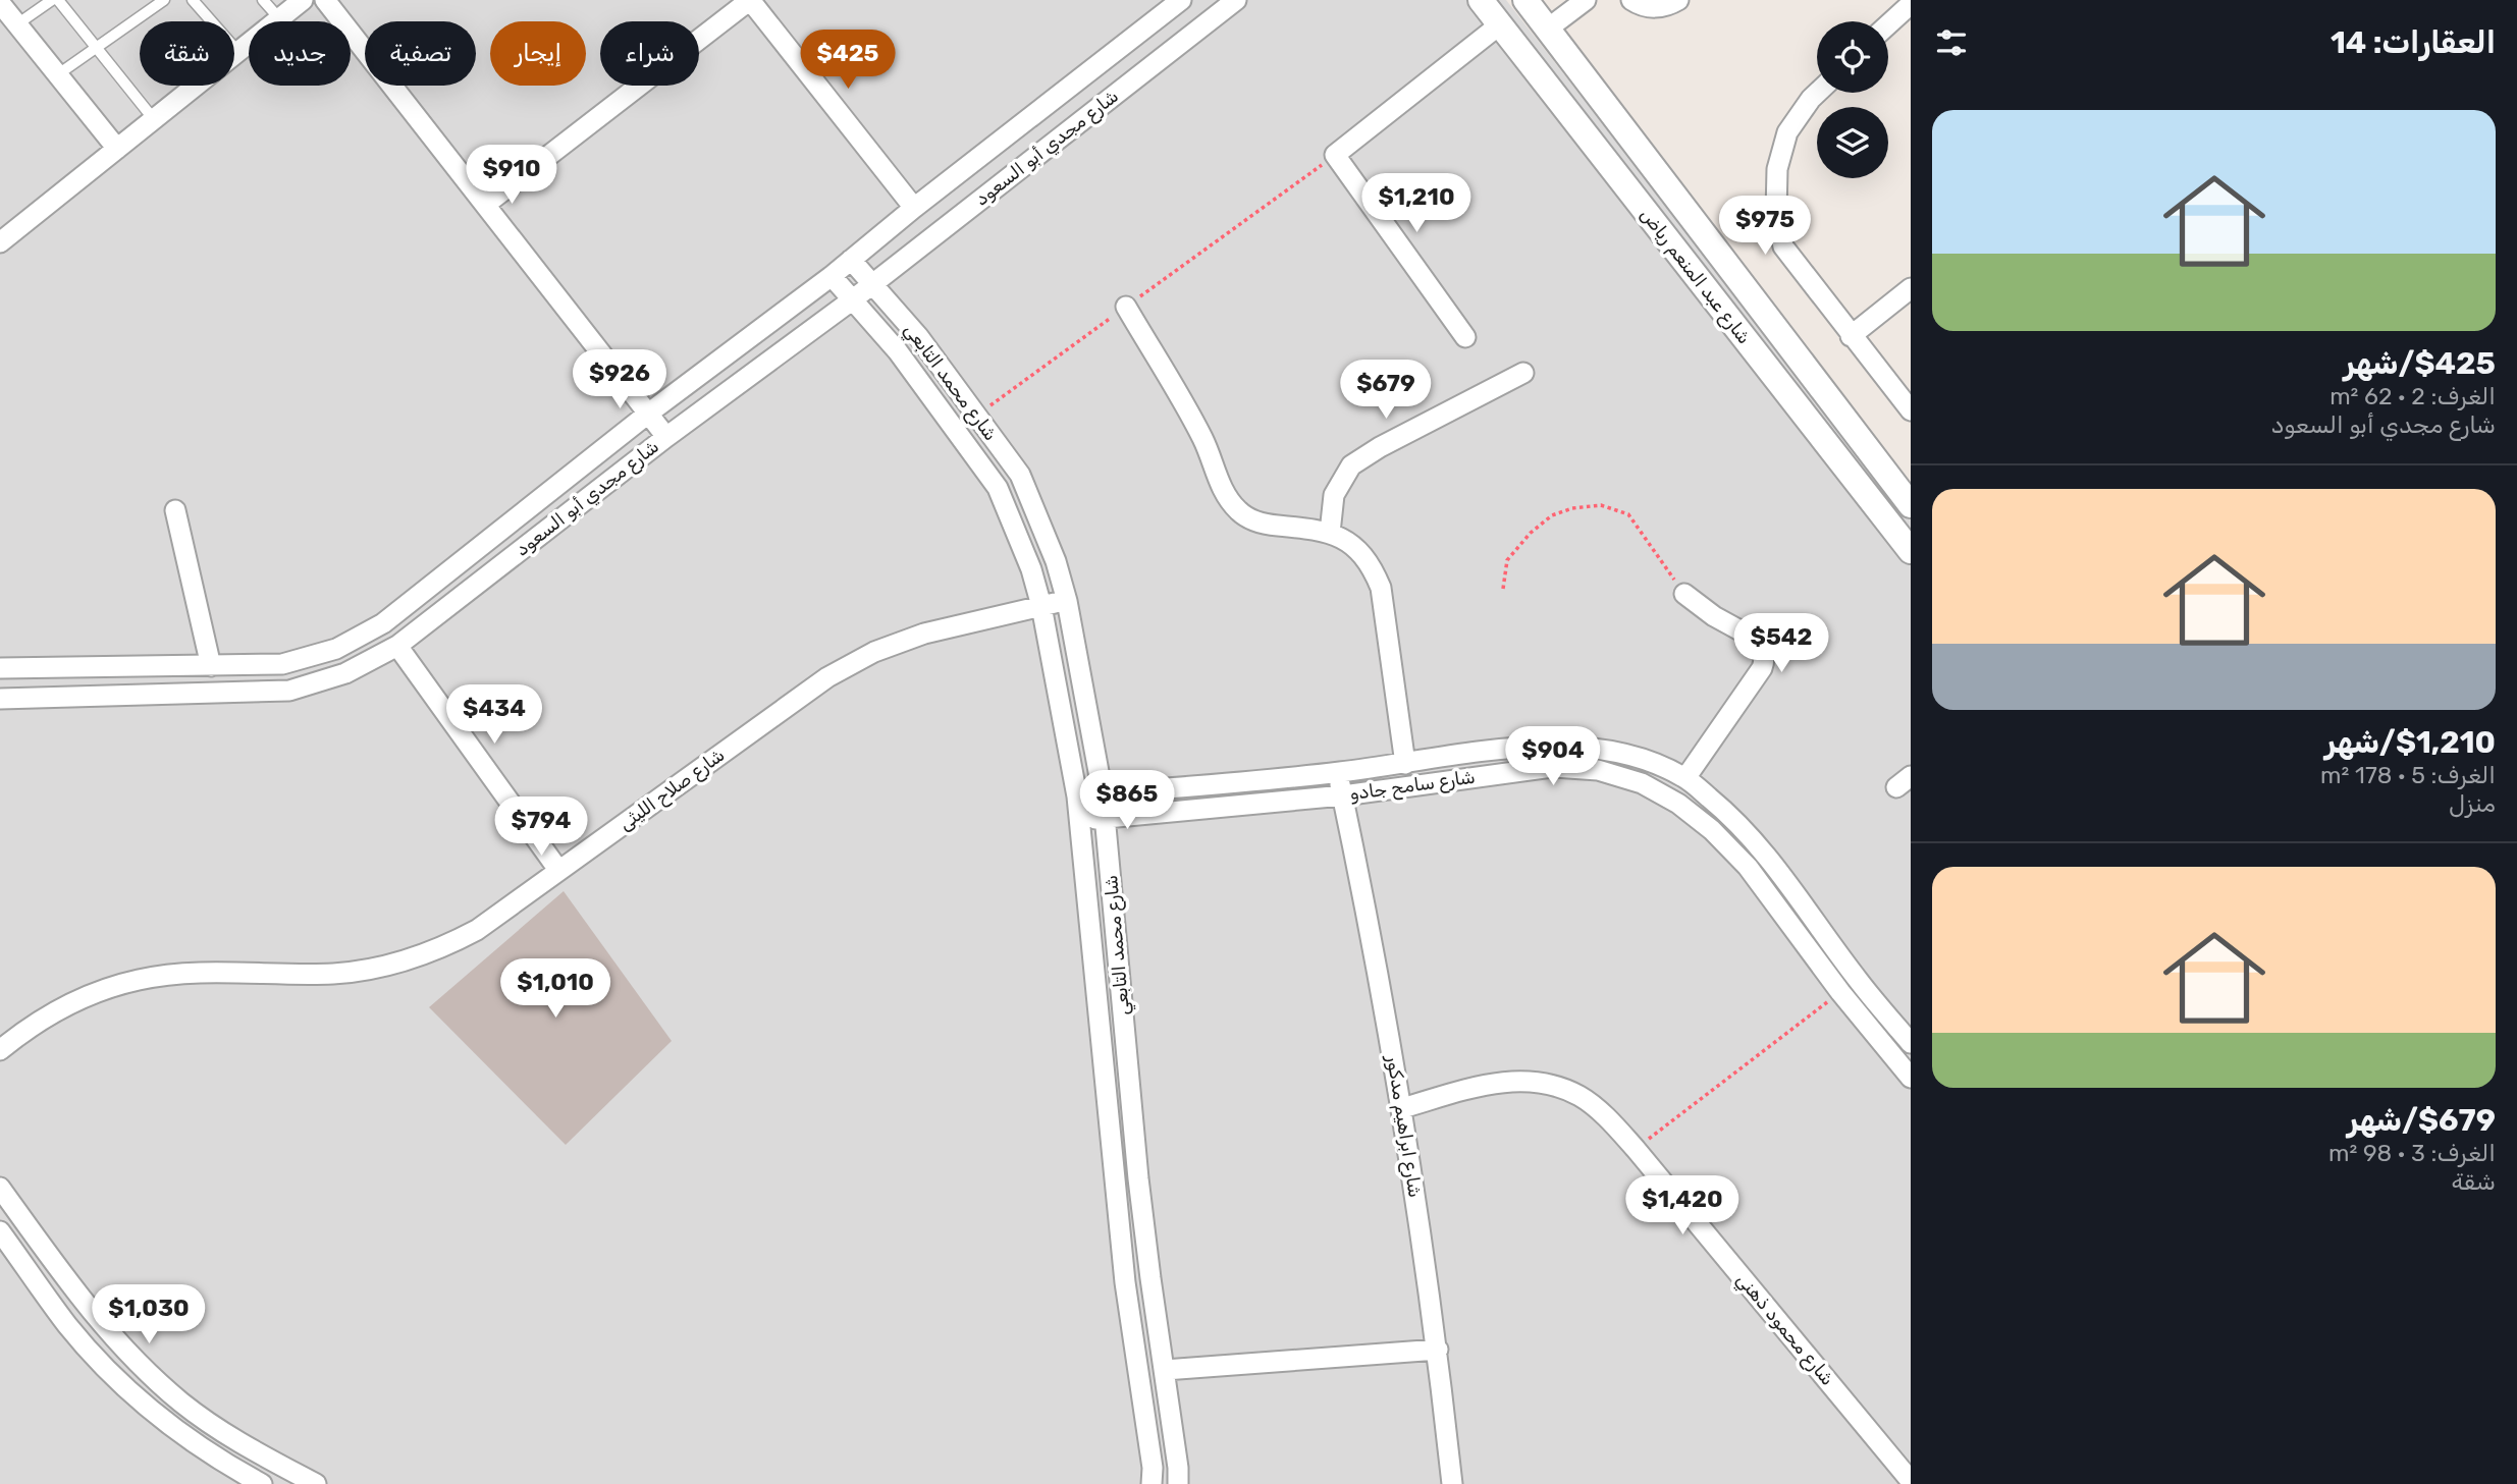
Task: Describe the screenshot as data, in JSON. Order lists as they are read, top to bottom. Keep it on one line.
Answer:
{"streets":{"street":["شارع مجدي أبو السعود","شارع عبد المنعم رياض","شارع محمد التابعي","شارع سامح جادو","شارع صلاح الليثى","شارع ابراهيم مدكور","شارع محمود ذهني"]},"crossings":[["شارع مجدي أبو السعود","شارع محمد التابعي"],["شارع محمد التابعي","شارع سامح جادو"],["شارع محمد التابعي","شارع صلاح الليثى"],["شارع سامح جادو","شارع ابراهيم مدكور"],["شارع ابراهيم مدكور","شارع محمود ذهني"]],"page":{"heading":"العقارات: 14","chip":["شراء","إيجار","تصفية","جديد","شقة"],"price":["$425","$910","$1,210","$975","$926","$679","$542","$434","$904","$865","$794","$1,010","$1,420","$1,030"],"list":[{"name":"$425/شهر","note":"الغرف: 2 · 62 m² · شارع مجدي أبو السعود"},{"name":"$1,210/شهر","note":"الغرف: 5 · 178 m² · منزل"},{"name":"$679/شهر","note":"الغرف: 3 · 98 m² · شقة"}]}}
